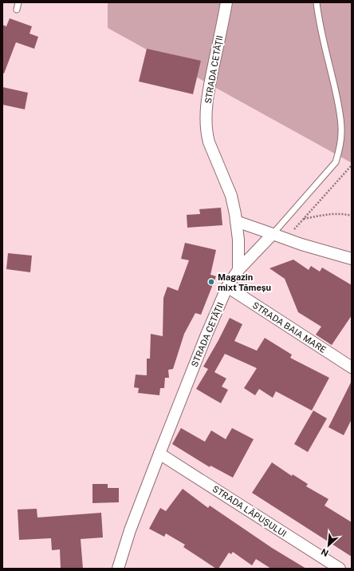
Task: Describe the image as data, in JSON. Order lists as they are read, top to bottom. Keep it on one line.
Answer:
{"streets":{"street":["STRADA CETĂȚII","STRADA BAIA MARE","STRADA LĂPUȘULUI"]},"crossings":[["STRADA CETĂȚII","STRADA BAIA MARE"],["STRADA CETĂȚII","STRADA LĂPUȘULUI"]],"places":["Magazin mixt Tămeșu"],"north":"bottom left"}
